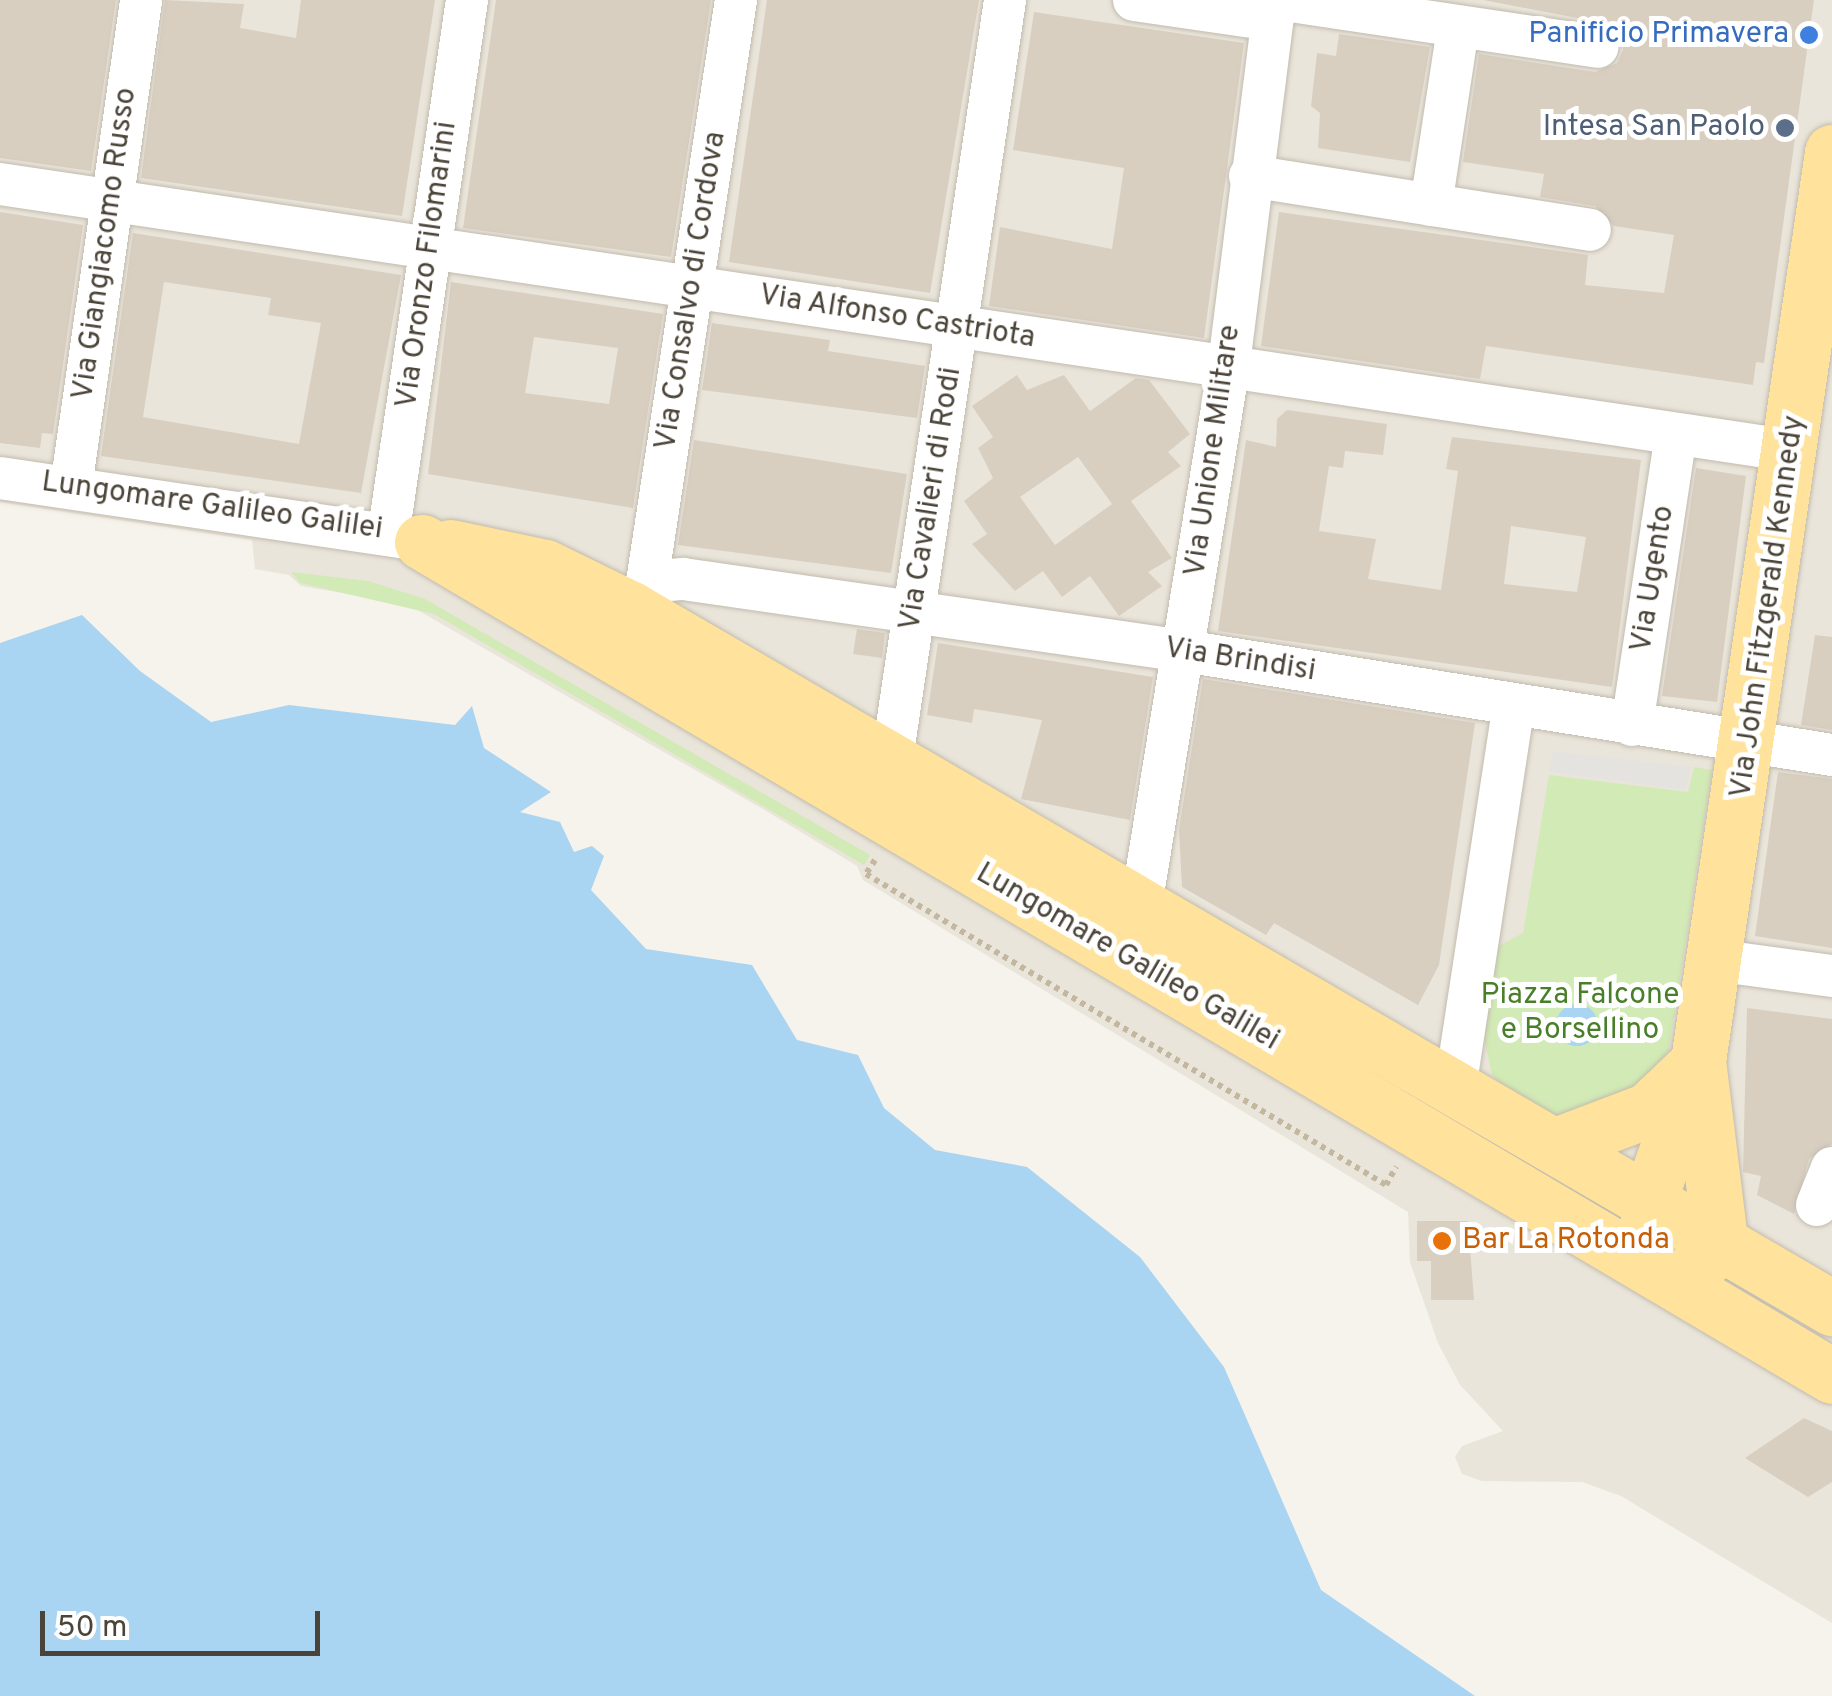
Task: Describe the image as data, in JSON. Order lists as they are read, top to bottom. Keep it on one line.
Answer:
{"streets":{"main road":["Lungomare Galileo Galilei","Via John Fitzgerald Kennedy"],"street":["Via Giangiacomo Russo","Via Oronzo Filomarini","Via Consalvo di Cordova","Via Alfonso Castriota","Via Unione Militare","Via Cavalieri di Rodi","Via Ugento","Via Brindisi"]},"crossings":[["Via Giangiacomo Russo","Via Alfonso Castriota"],["Via Giangiacomo Russo","Lungomare Galileo Galilei"],["Via Oronzo Filomarini","Via Alfonso Castriota"],["Via Oronzo Filomarini","Lungomare Galileo Galilei"],["Via Consalvo di Cordova","Via Alfonso Castriota"],["Via Consalvo di Cordova","Lungomare Galileo Galilei"],["Via Consalvo di Cordova","Via Brindisi"],["Via Alfonso Castriota","Via Unione Militare"],["Via Alfonso Castriota","Via Cavalieri di Rodi"],["Via Alfonso Castriota","Via Ugento"],["Via Alfonso Castriota","Via John Fitzgerald Kennedy"],["Via Unione Militare","Lungomare Galileo Galilei"],["Via Unione Militare","Via Brindisi"],["Via Cavalieri di Rodi","Lungomare Galileo Galilei"],["Via Cavalieri di Rodi","Via Brindisi"],["Lungomare Galileo Galilei","Via Brindisi"],["Via Ugento","Via Brindisi"],["Via John Fitzgerald Kennedy","Via Brindisi"]],"parks":["Piazza Falcone e Borsellino"],"places":["Panificio Primavera","Intesa San Paolo","Bar La Rotonda"],"scale_bar":"50 m"}
